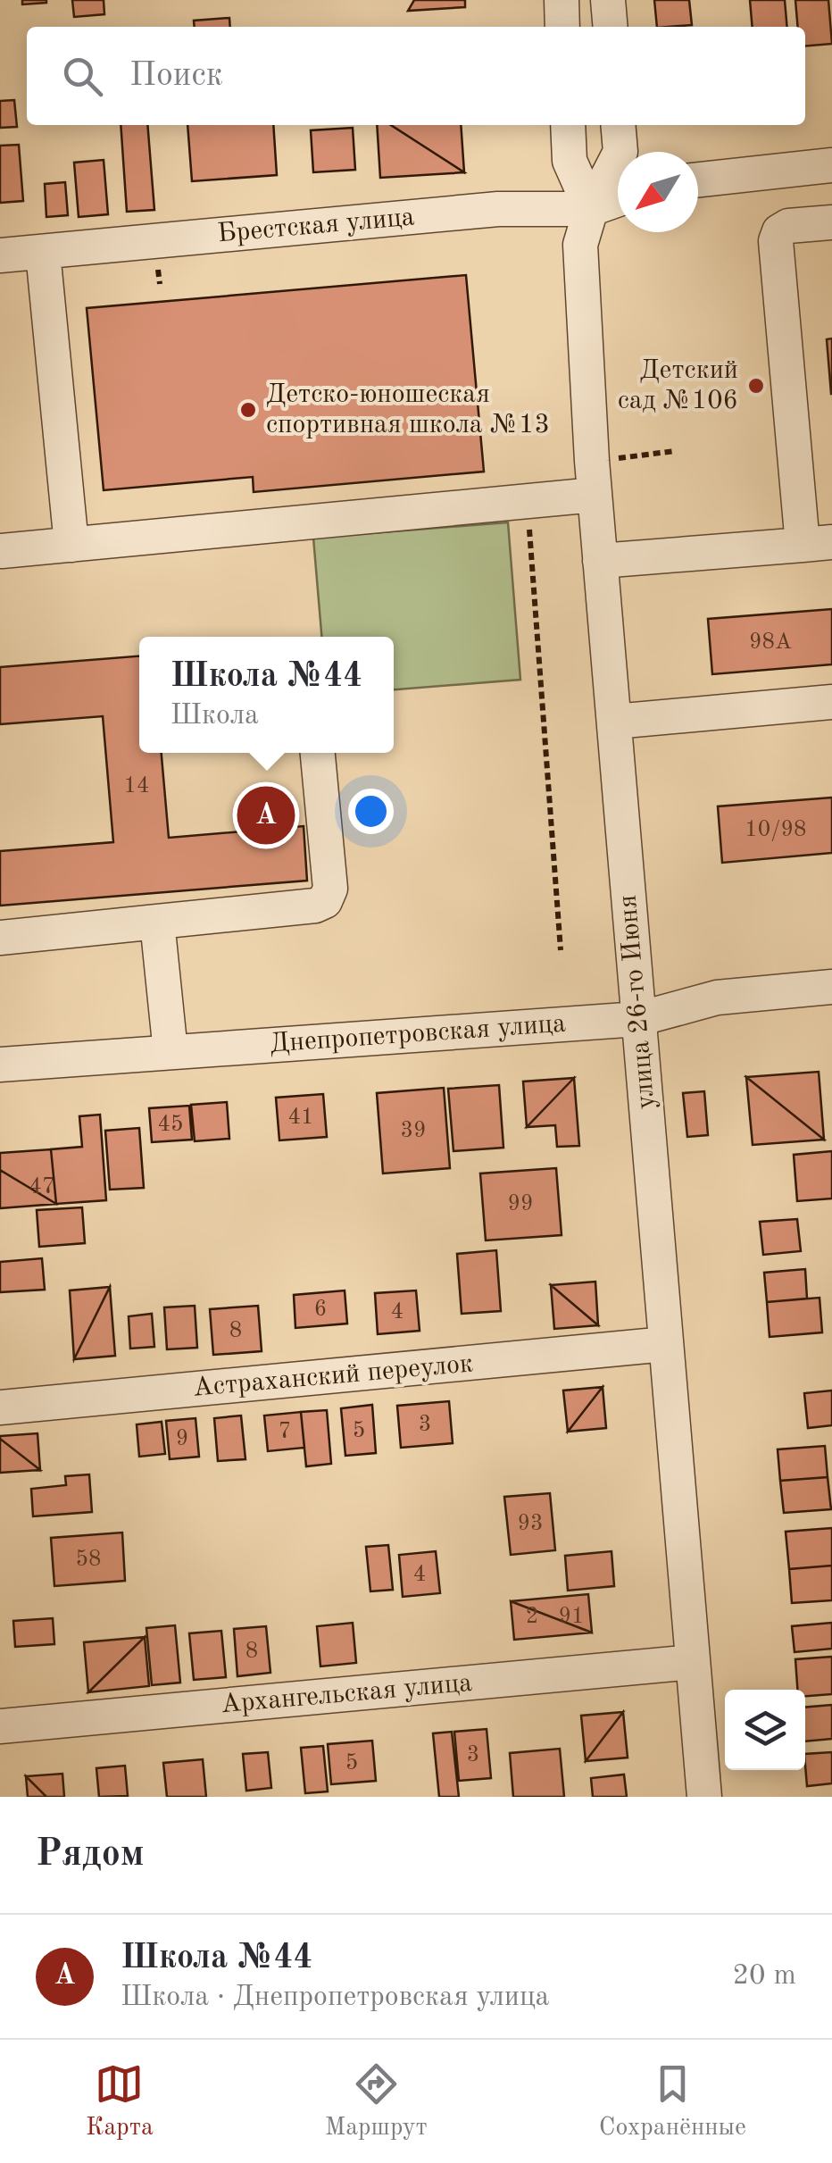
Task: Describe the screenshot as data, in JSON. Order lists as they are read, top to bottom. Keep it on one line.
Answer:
{"streets":{"street":["Брестская улица","улица 26-го Июня","Днепропетровская улица","Астраханский переулок","Архангельская улица"]},"crossings":[["Брестская улица","улица 26-го Июня"],["улица 26-го Июня","Днепропетровская улица"],["улица 26-го Июня","Астраханский переулок"],["улица 26-го Июня","Архангельская улица"]],"places":["Детский сад №106","Детско-юношеская спортивная школа №13"],"house_numbers":["98А","14","10/98","41","45","39","47","99","6","4","8","3","5","7","9","93","58","4","2","91","8","3","5"],"north":"bottom left","page":{"search":"Поиск","popup":["Школа №44","Школа"],"pins":"A","heading":"Рядом","list":[{"mark":"A","name":"Школа №44","note":"Школа · Днепропетровская улица","value":"20 m"}],"nav":["Карта","Маршрут","Сохранённые"]}}
